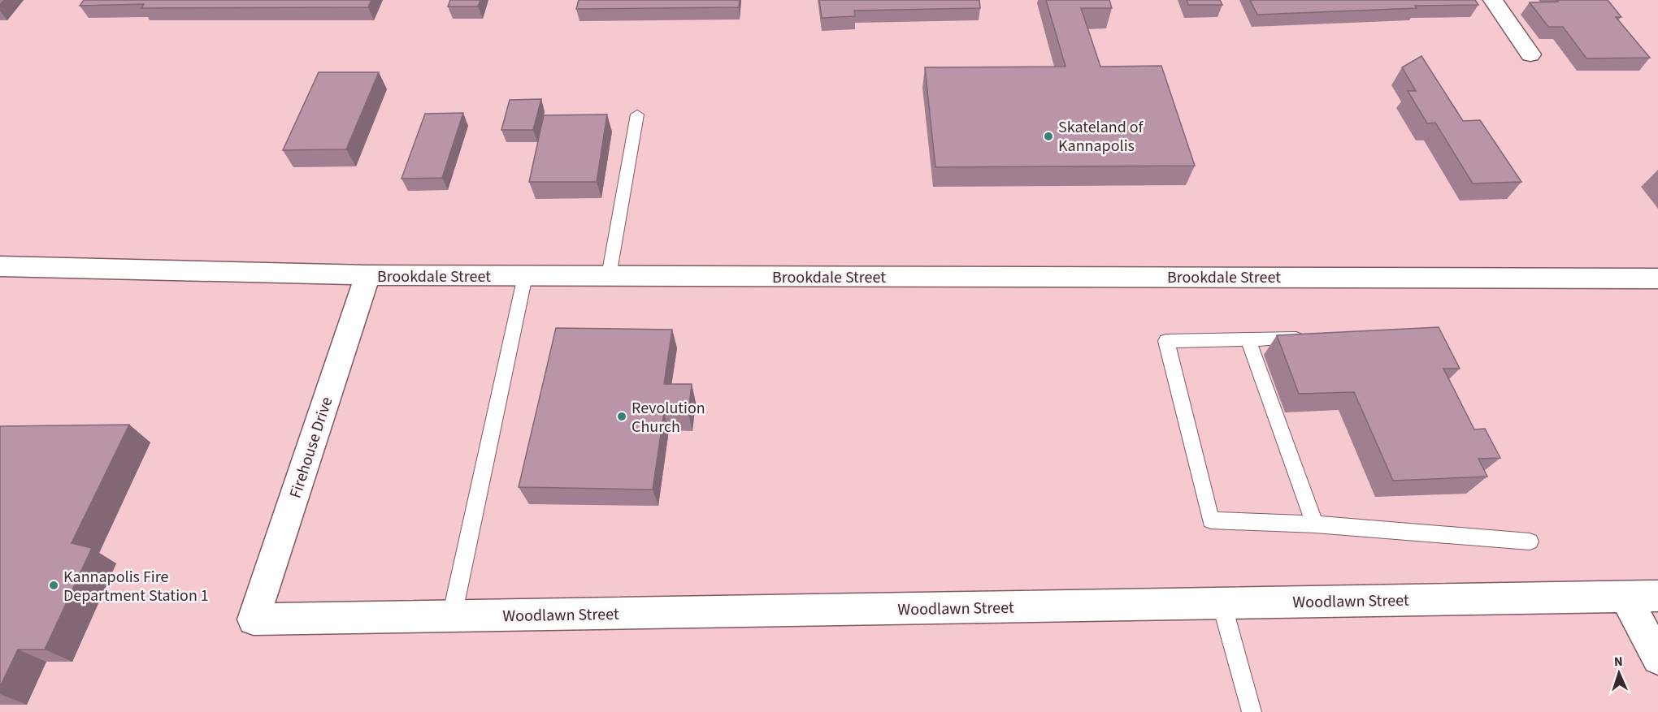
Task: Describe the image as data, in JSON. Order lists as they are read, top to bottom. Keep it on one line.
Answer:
{"streets":{"street":["Brookdale Street","Firehouse Drive","Woodlawn Street"]},"crossings":[["Brookdale Street","Firehouse Drive"],["Firehouse Drive","Woodlawn Street"]],"places":["Skateland of Kannapolis","Revolution Church","Kannapolis Fire Department Station 1"],"north":"top"}
